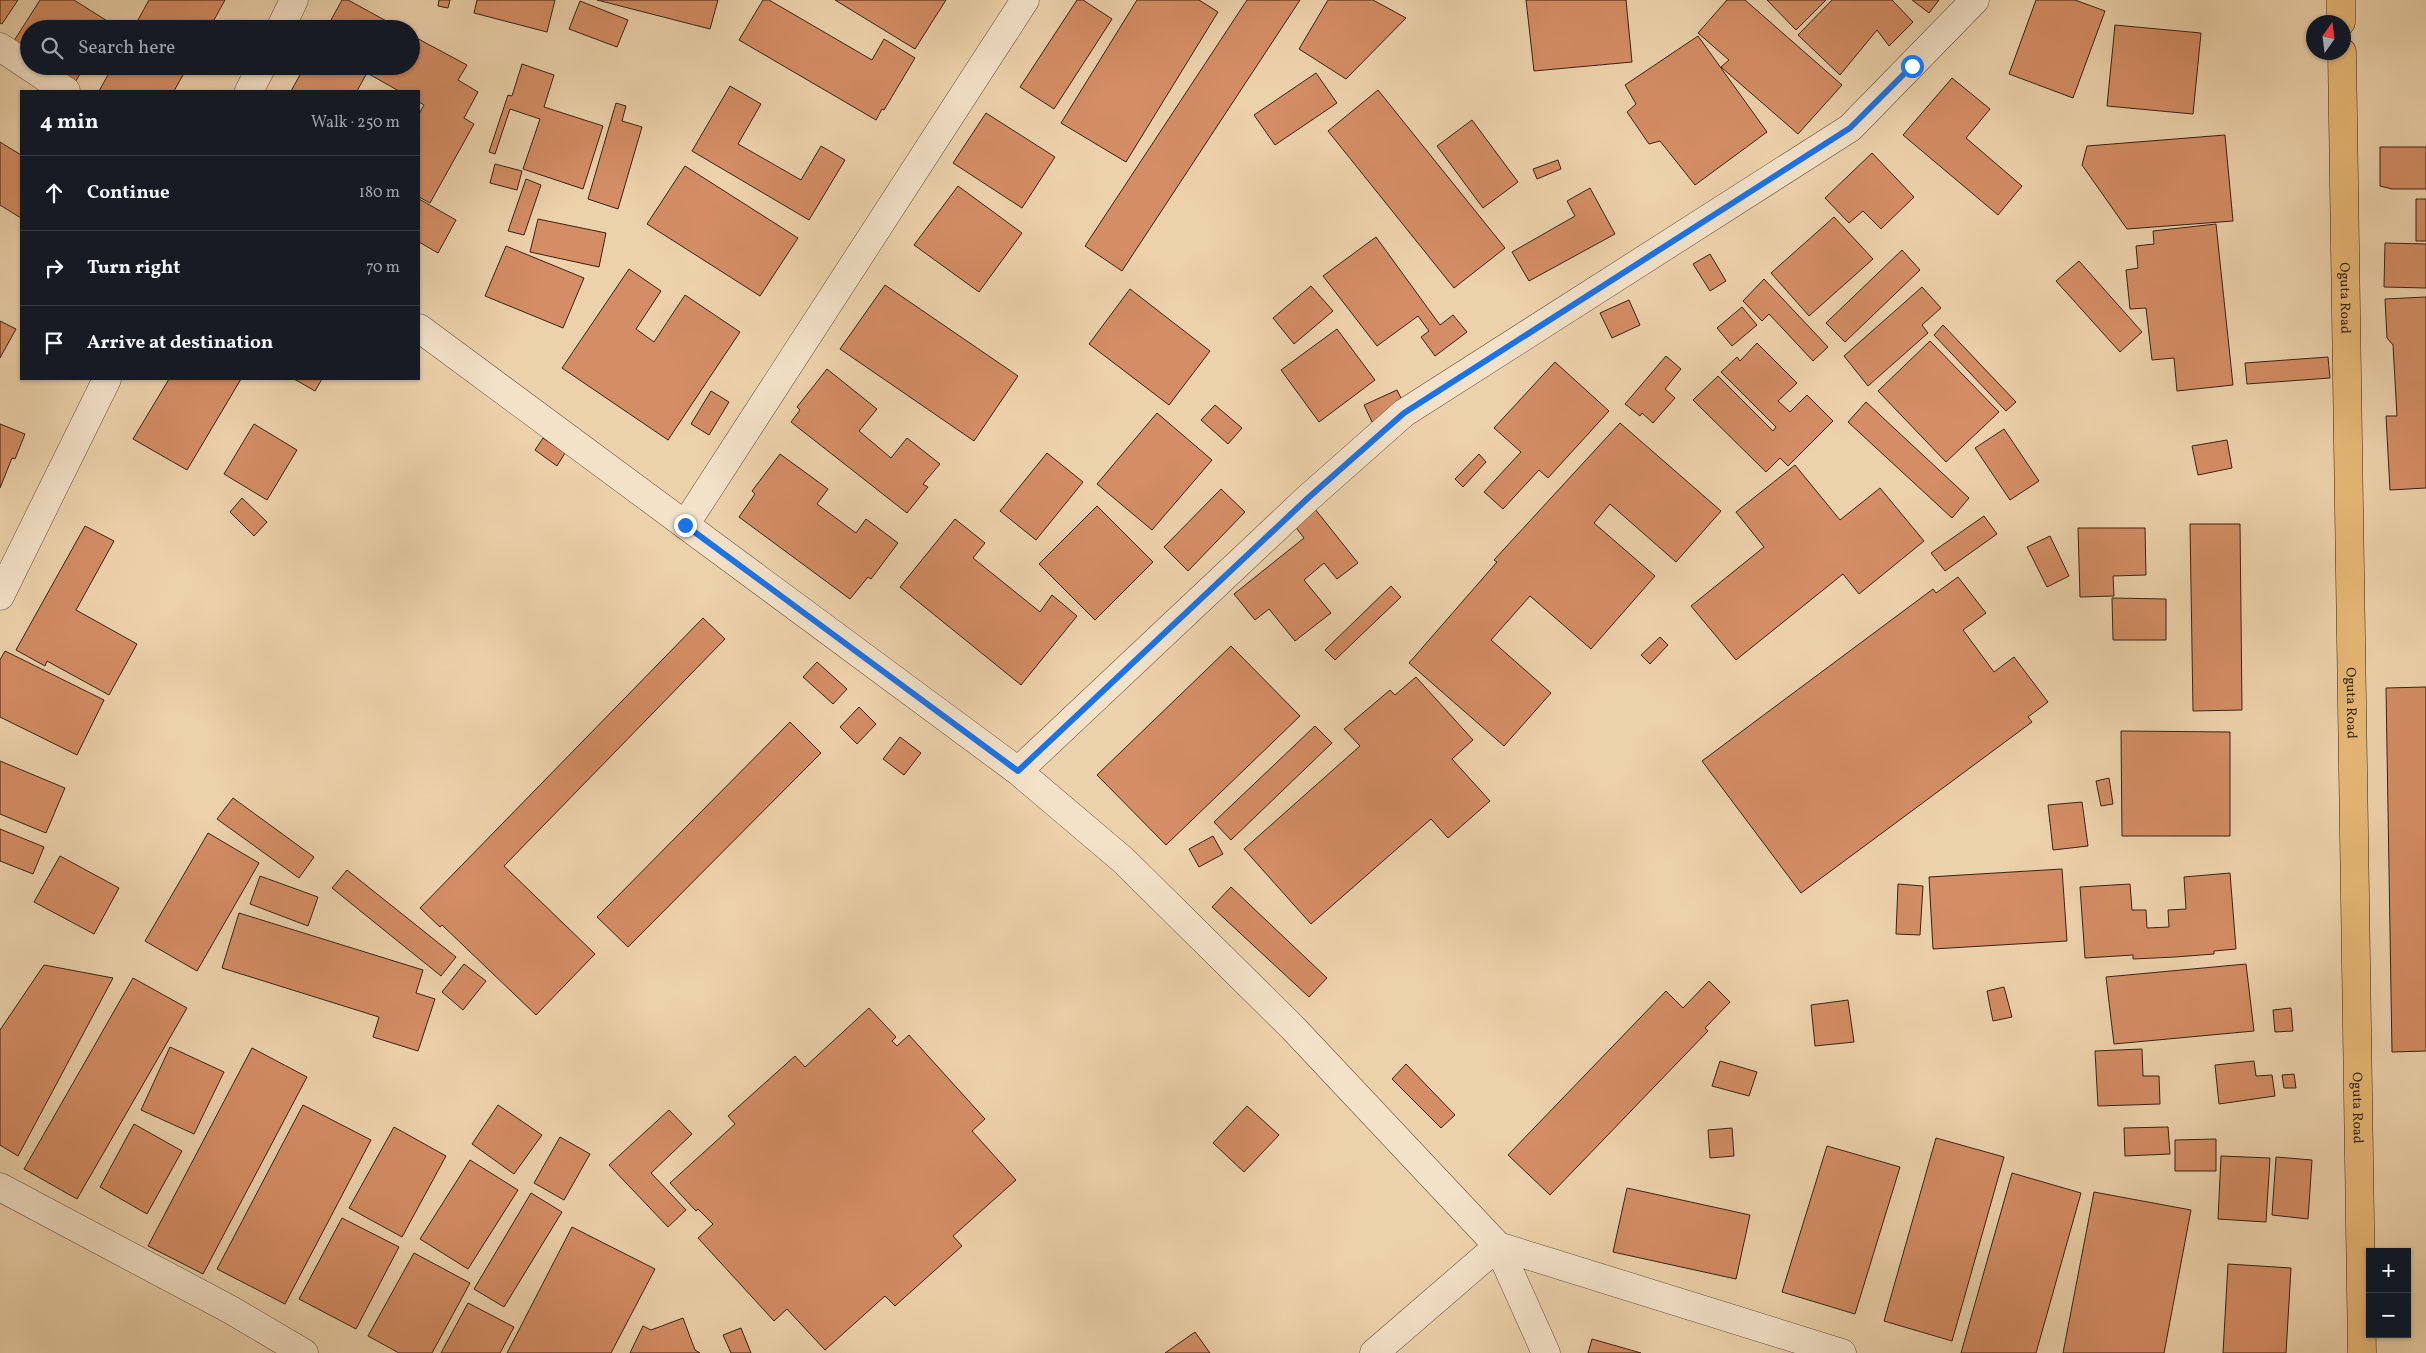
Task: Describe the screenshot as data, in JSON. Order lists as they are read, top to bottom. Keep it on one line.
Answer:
{"streets":{"main road":["Oguta Road"]},"north":"top","page":{"search":"Search here","heading":["4 min","Walk · 250 m"],"list":[["Continue","180 m"],["Turn right","70 m"],"Arrive at destination"],"map_buttons":["+","−"]}}
